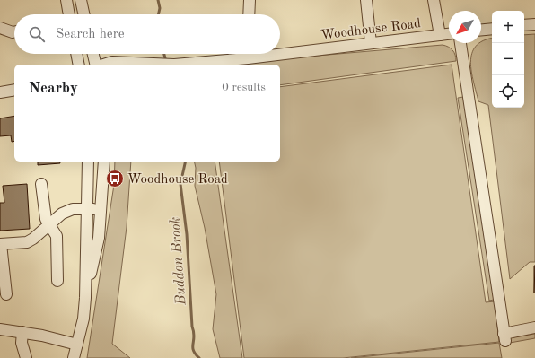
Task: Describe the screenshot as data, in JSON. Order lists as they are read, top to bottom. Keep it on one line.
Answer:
{"streets":{"street":["Woodhouse Road"]},"water":["Buddon Brook"],"places":{"bus stop":["Woodhouse Road"]},"north":"bottom left","page":{"map_buttons":["+","−"],"search":"Search here","heading":["Nearby","0 results"]}}
